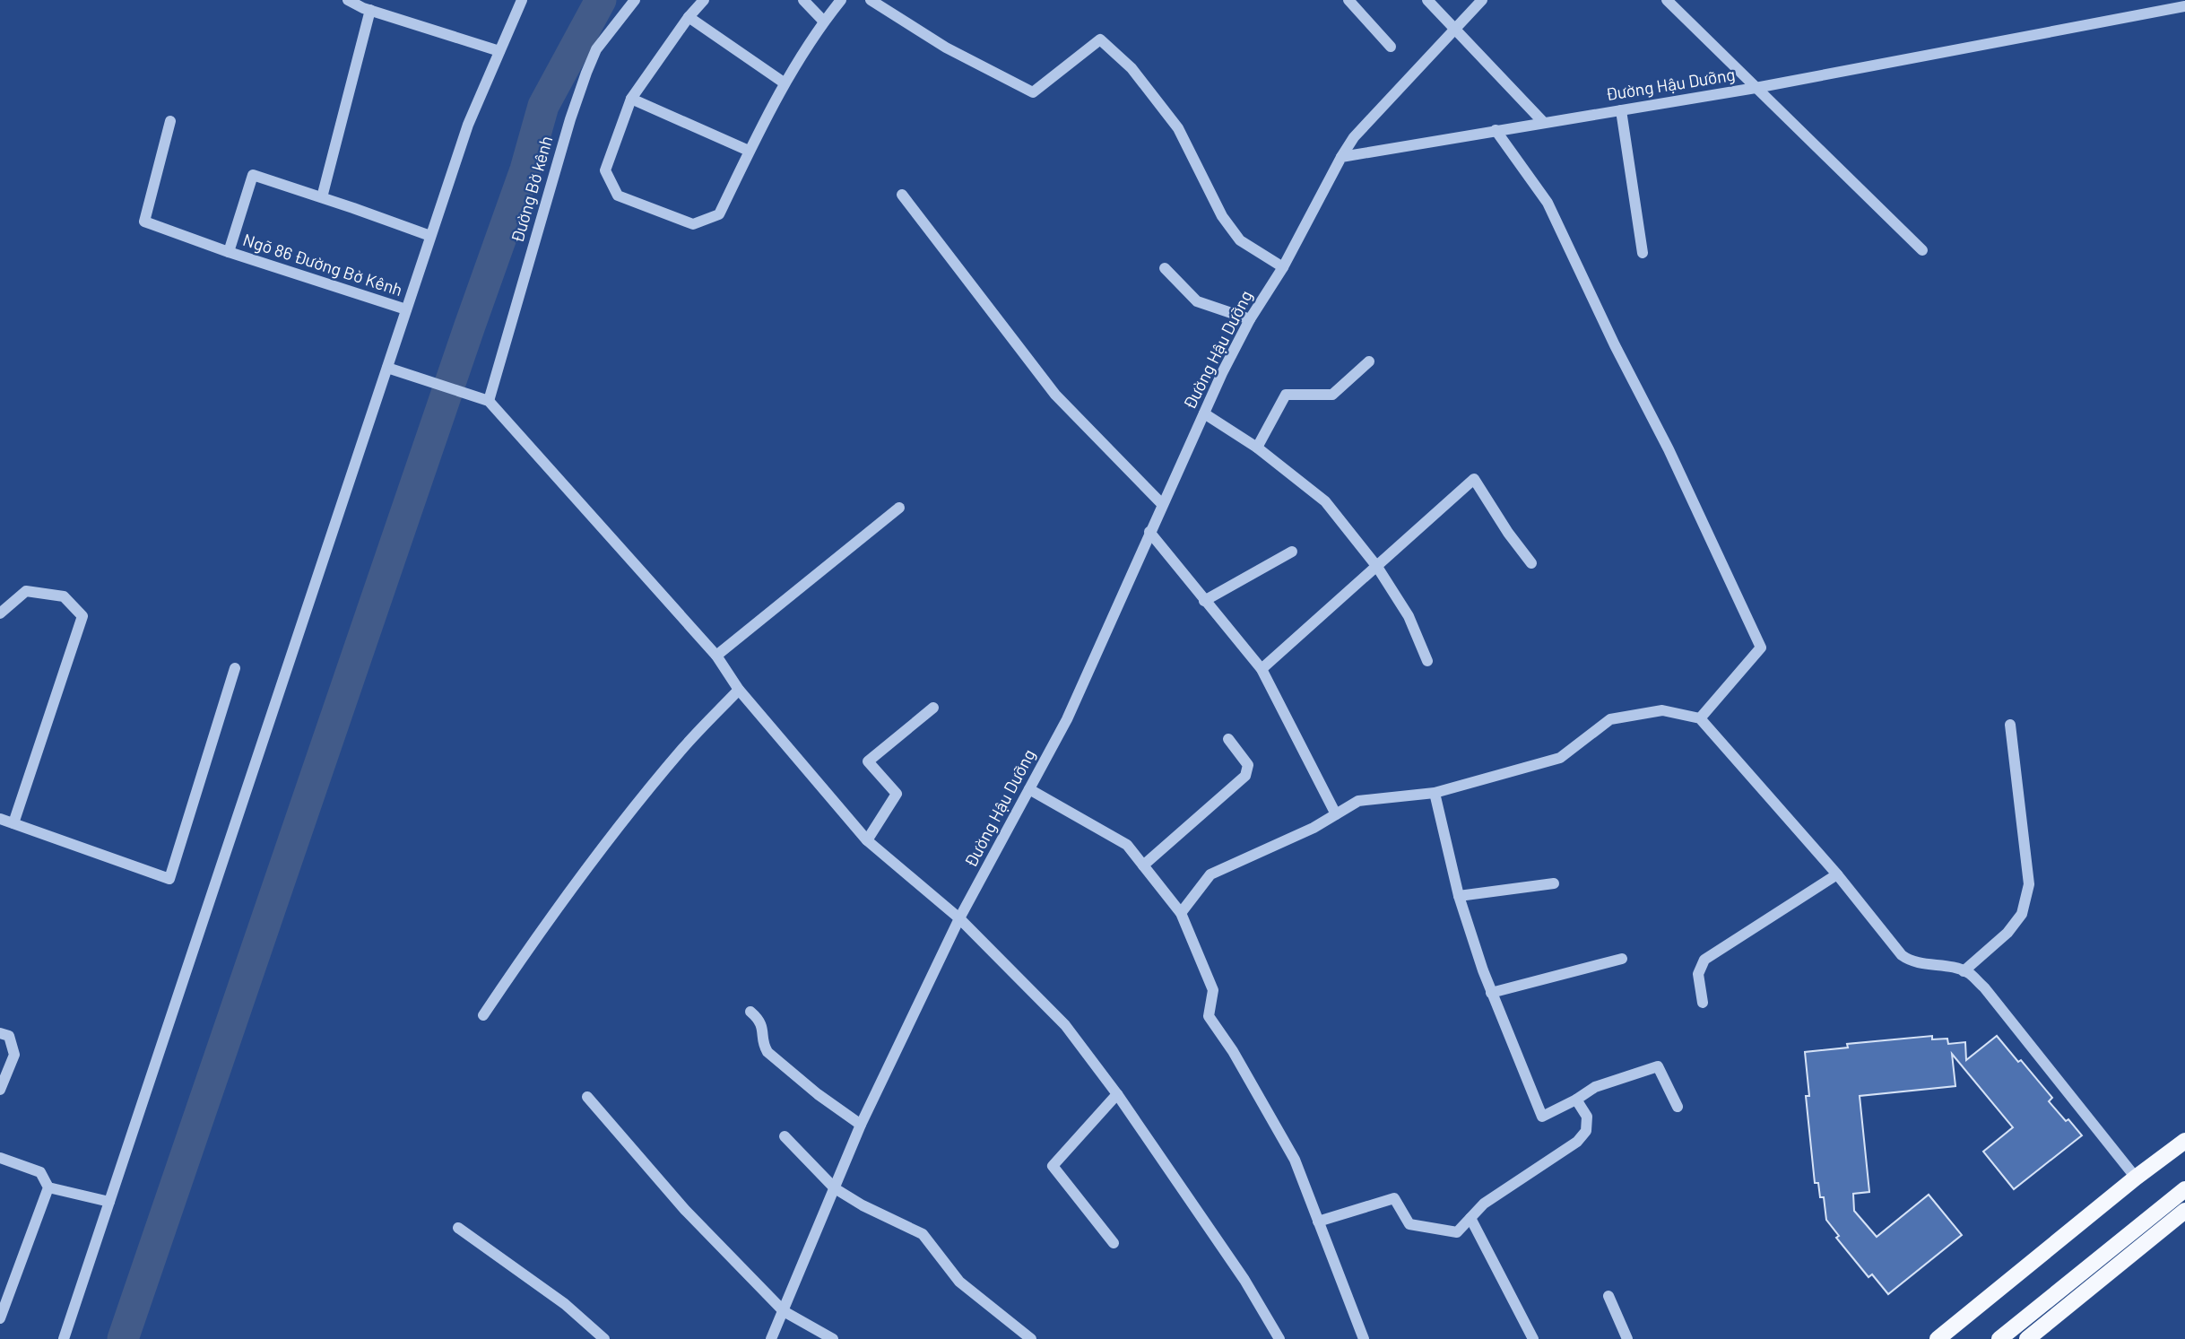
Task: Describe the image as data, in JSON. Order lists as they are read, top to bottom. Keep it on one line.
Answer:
{"streets":{"street":["Đường Hậu Dưỡng","Đường Bờ kênh","Ngõ 86 Đường Bờ Kênh"]}}
